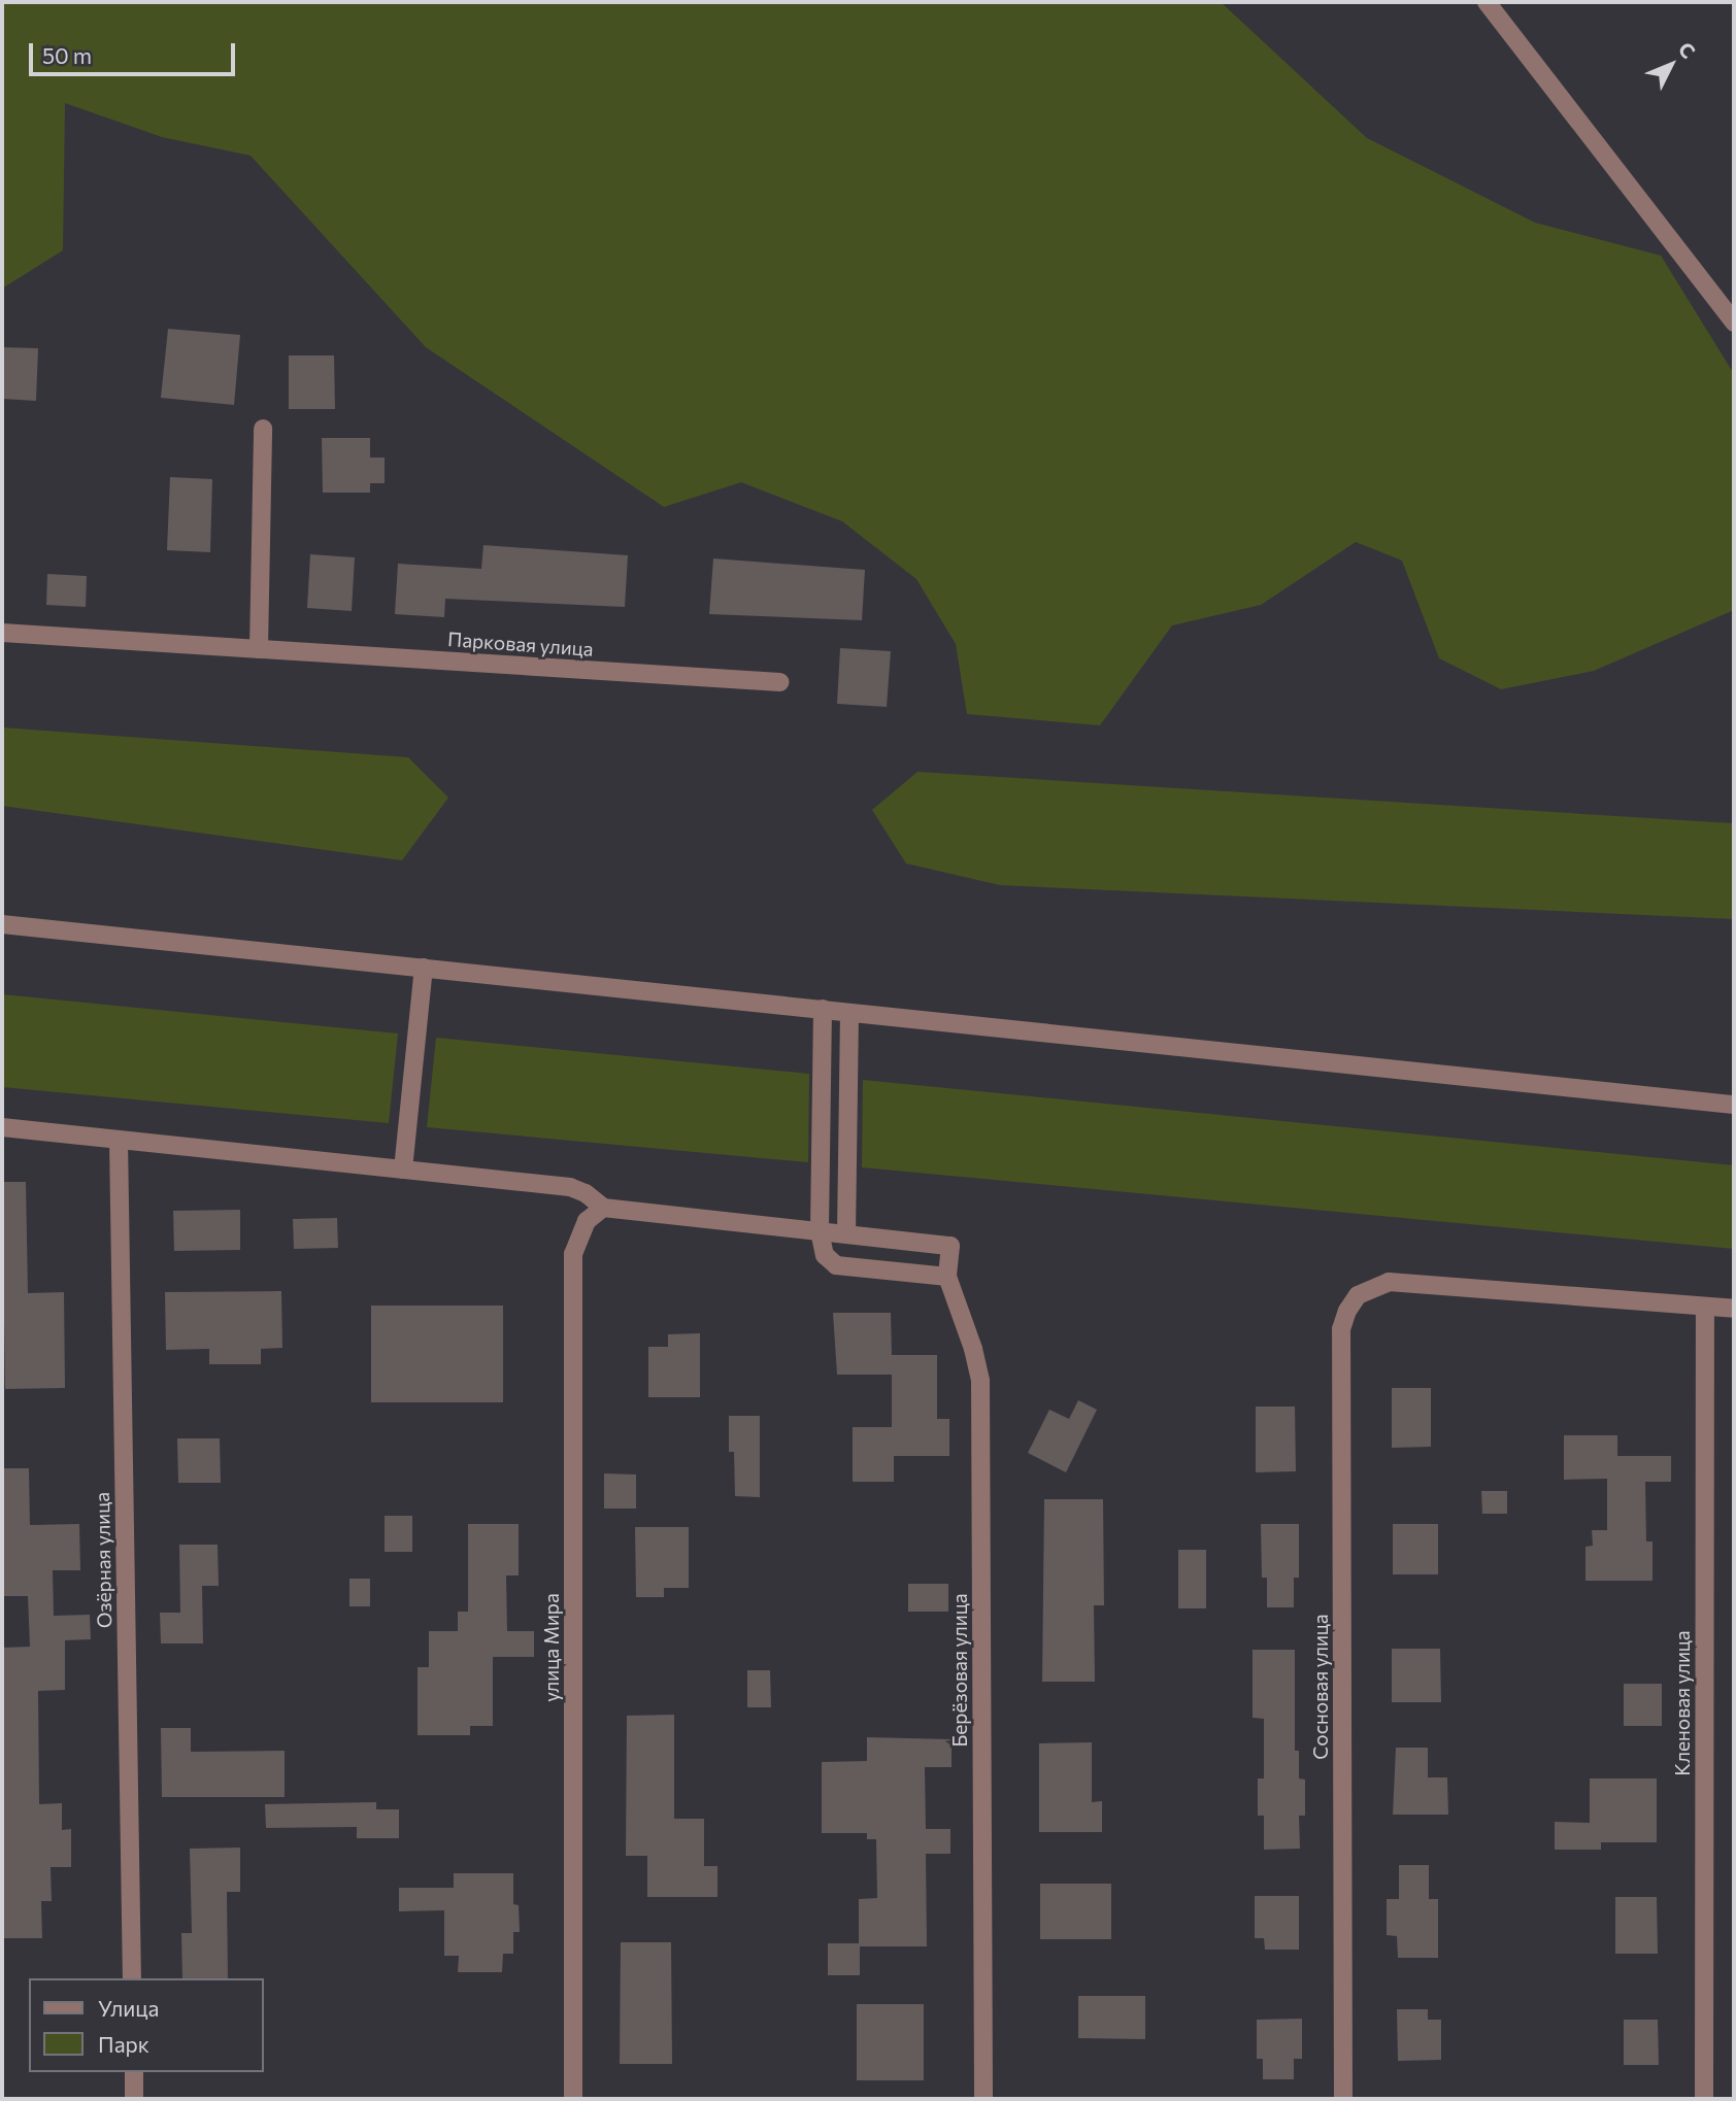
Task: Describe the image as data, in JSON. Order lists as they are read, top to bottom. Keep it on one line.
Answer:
{"streets":{"street":["Парковая улица","Озёрная улица","улица Мира","Берёзовая улица","Сосновая улица","Кленовая улица"]},"crossings":[["Сосновая улица","Кленовая улица"]],"legend":["Улица","Парк"],"scale_bar":"50 m","north":"top right"}
